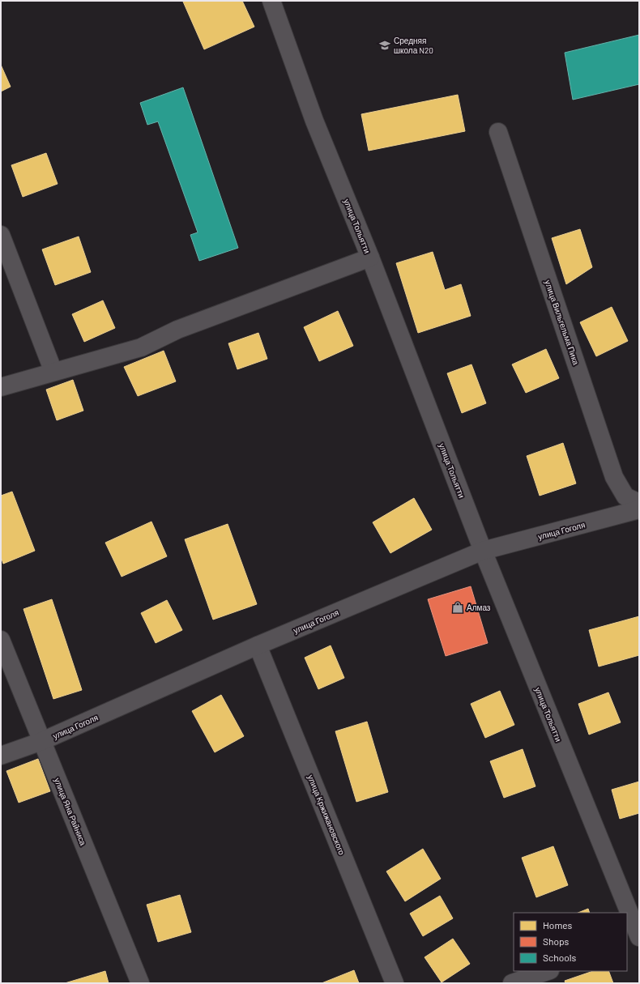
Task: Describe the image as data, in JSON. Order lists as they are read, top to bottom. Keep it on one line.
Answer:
{"streets":{"street":["улица Тольятти","улица Вильгельма Пика","улица Гоголя","улица Яна Райниса","улица Кржижановского"]},"crossings":[["улица Тольятти","улица Гоголя"],["улица Гоголя","улица Яна Райниса"],["улица Гоголя","улица Кржижановского"]],"places":{"school or university":["Средняя школа N20"],"shop":["Алмаз"]},"legend":["Homes","Shops","Schools"]}
